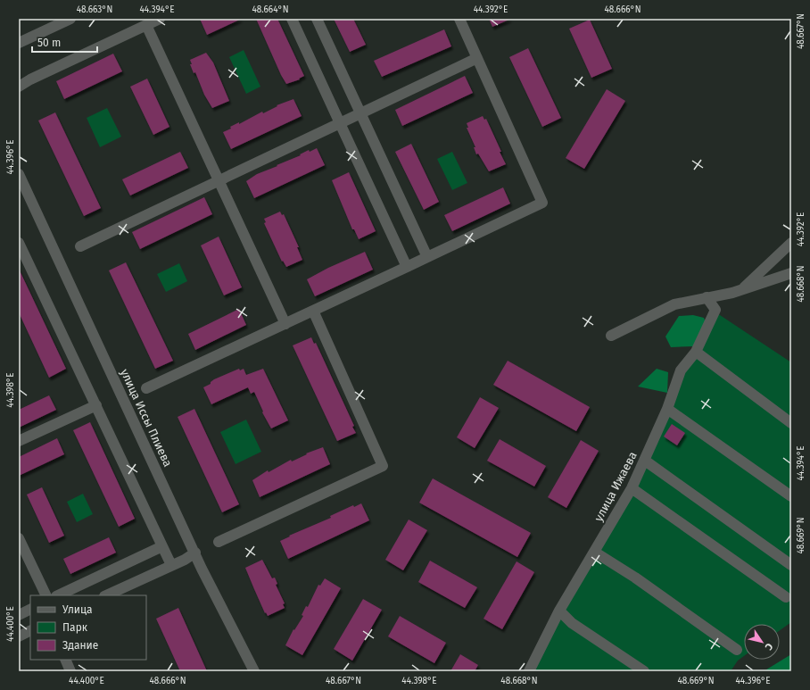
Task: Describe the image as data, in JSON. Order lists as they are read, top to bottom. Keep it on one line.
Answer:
{"streets":{"street":["улица Иссы Плиева","улица Ижаева"]},"legend":["Улица","Парк","Здание"],"scale_bar":"50 m","north":"bottom right","coordinates":["48.663°N","44.394°E","48.664°N","44.392°E","48.666°N","48.667°N","44.396°E","48.668°N","44.398°E","48.669°N","44.400°E"]}
